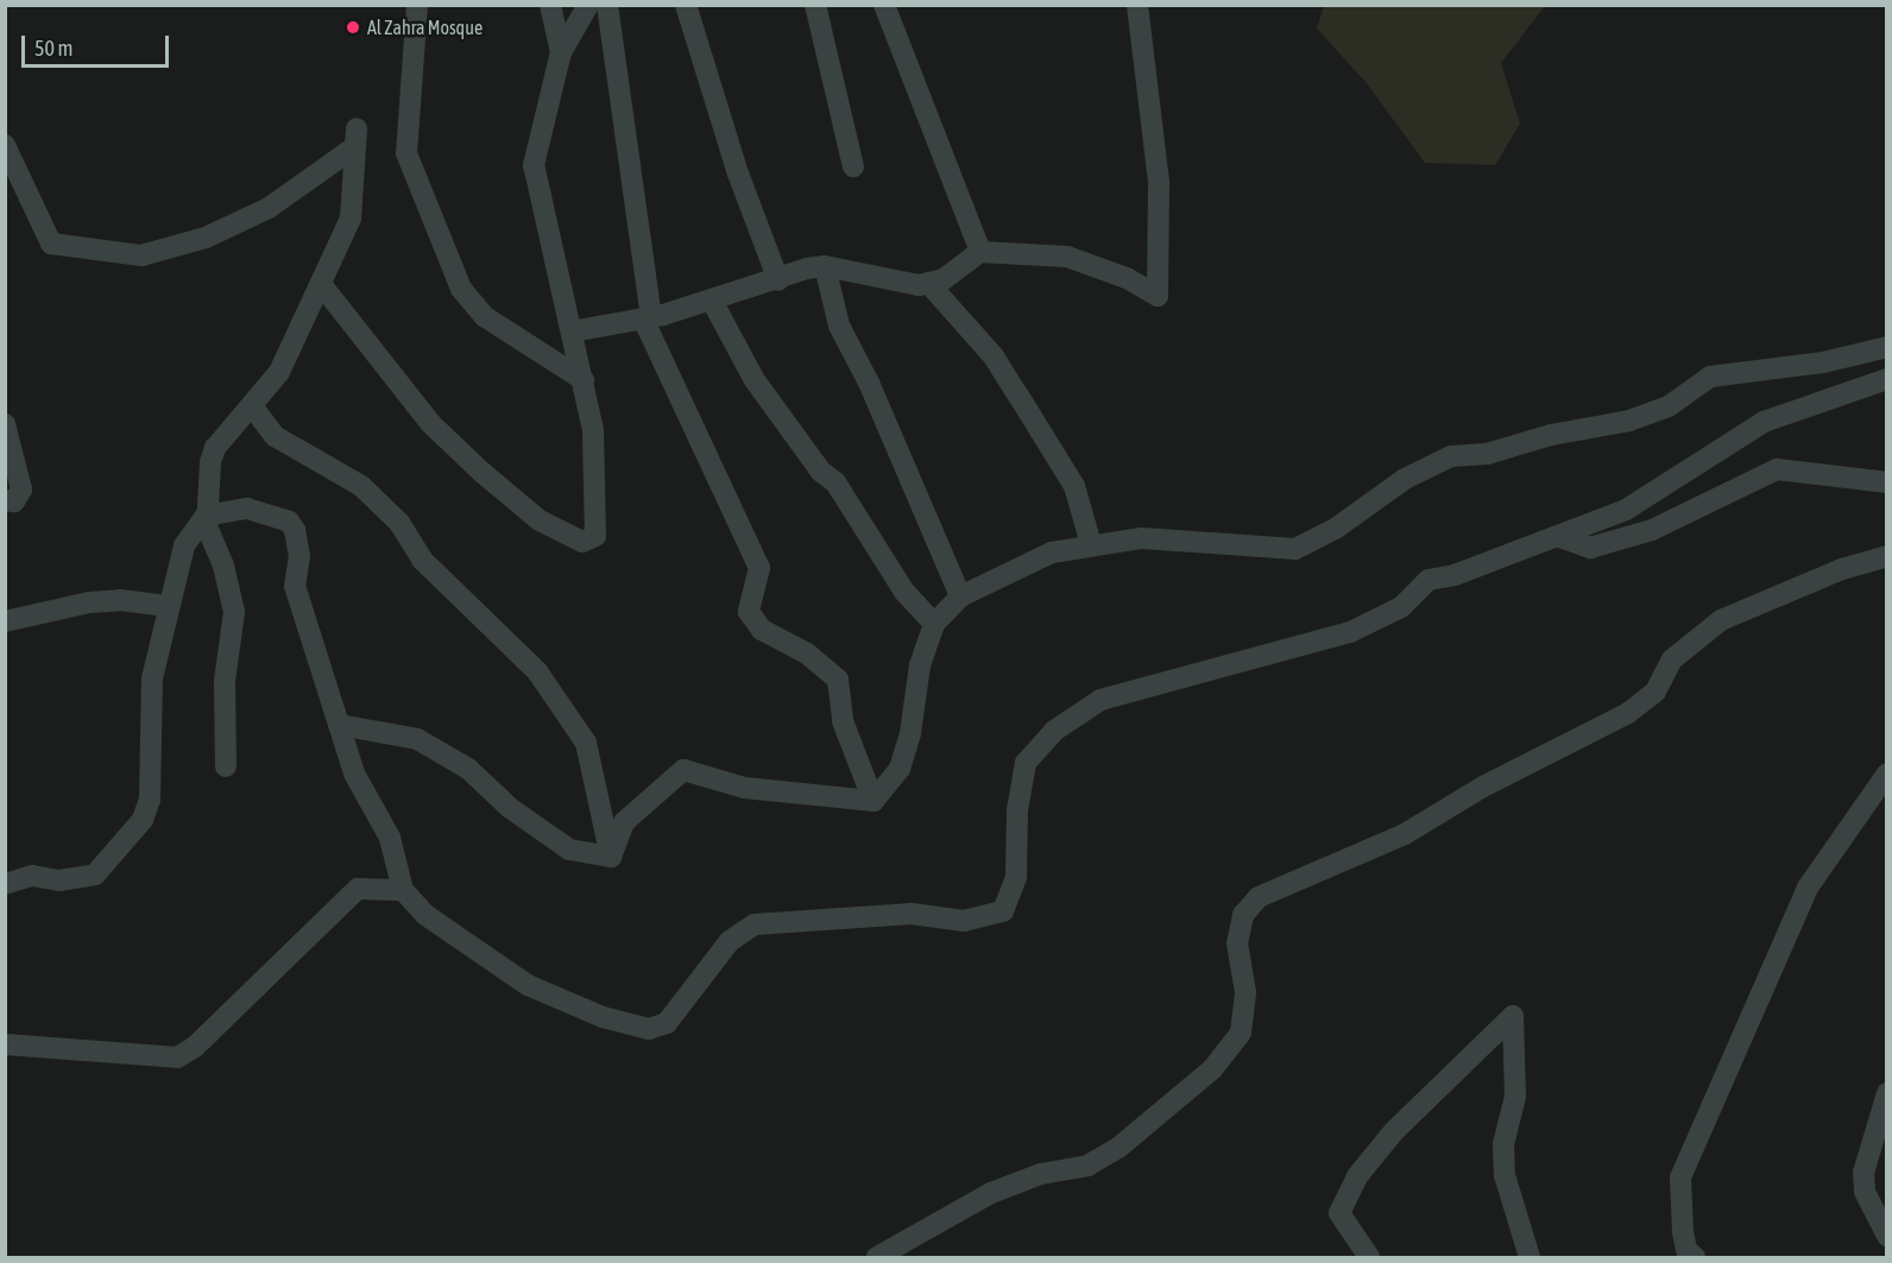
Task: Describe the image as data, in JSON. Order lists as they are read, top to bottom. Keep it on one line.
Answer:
{"places":["Al Zahra Mosque"],"scale_bar":"50 m"}
